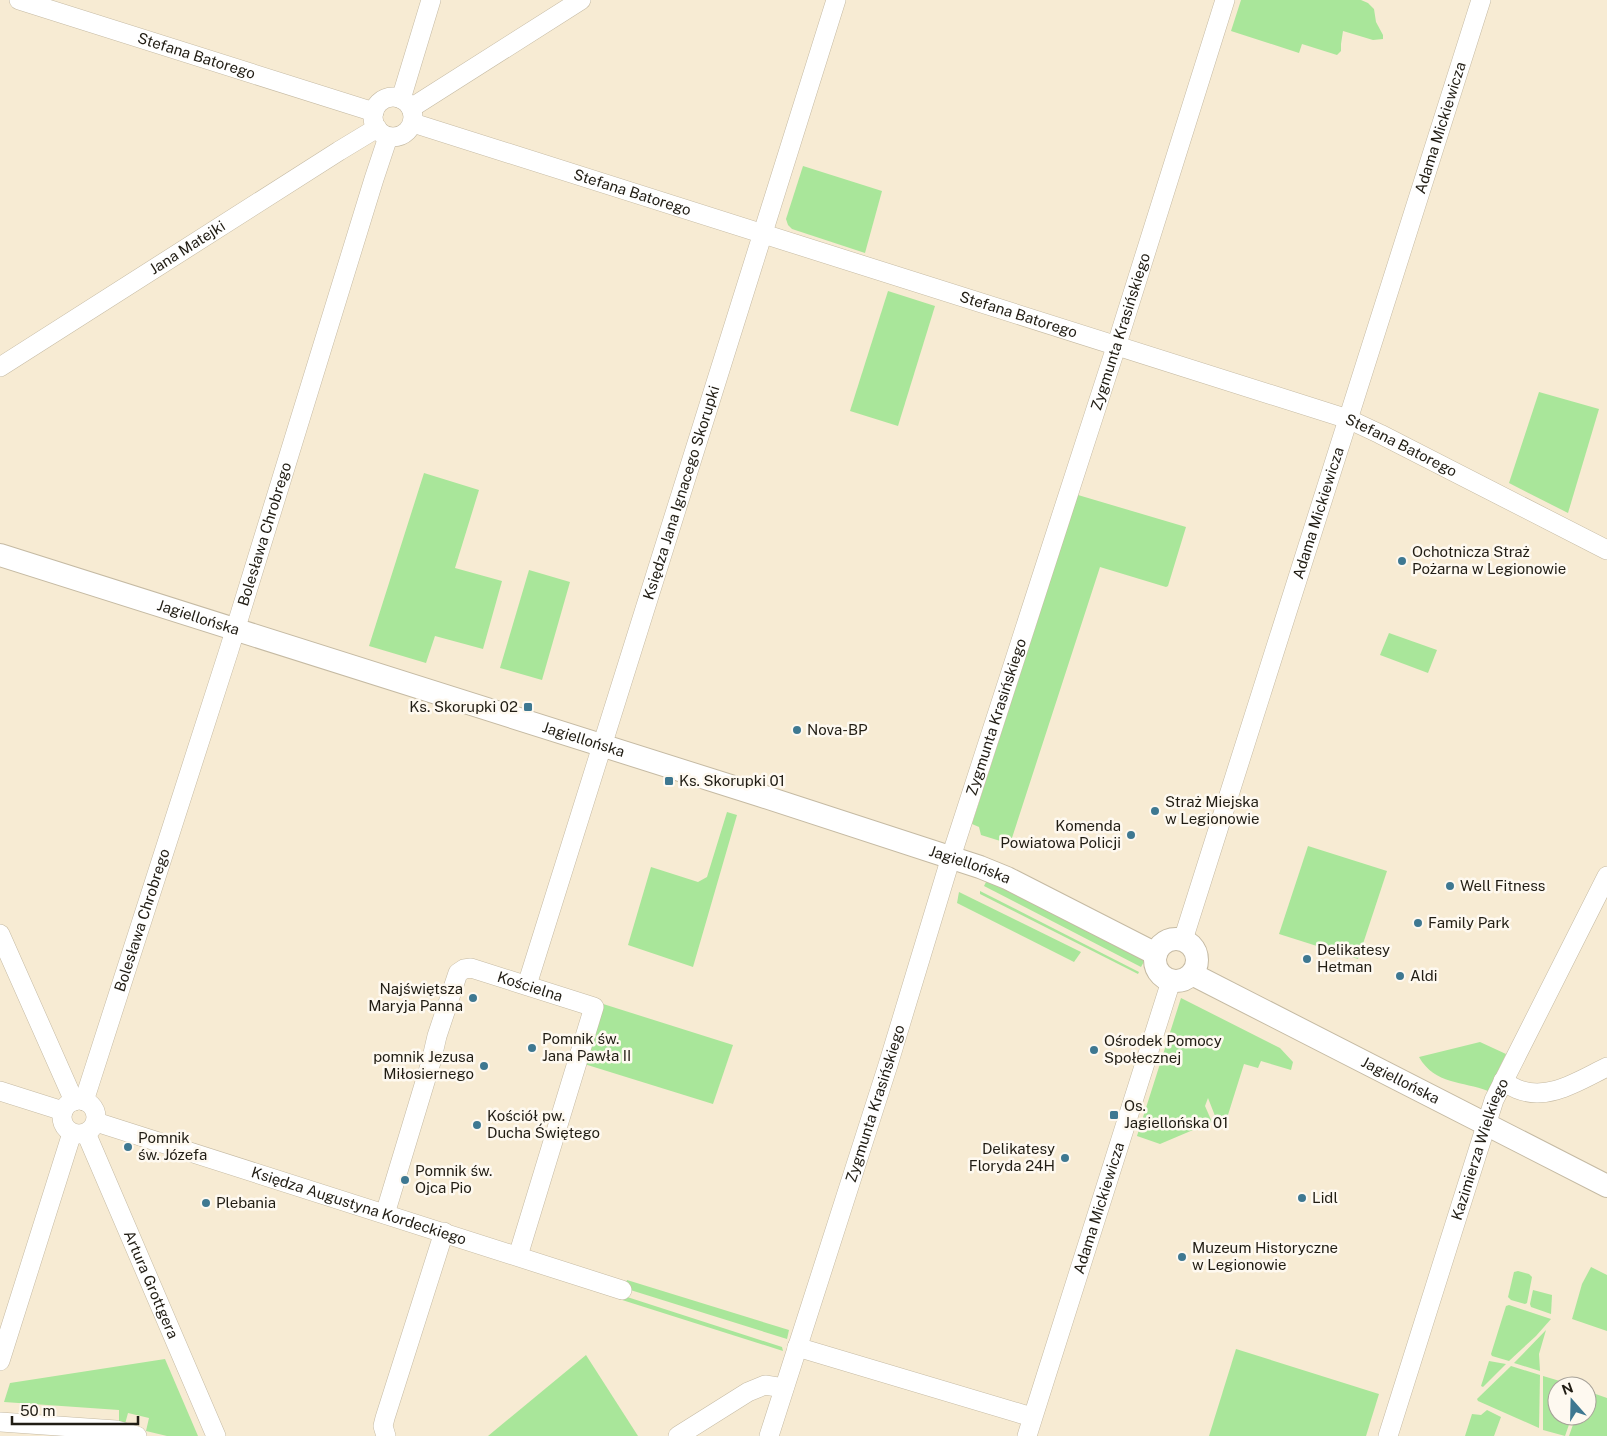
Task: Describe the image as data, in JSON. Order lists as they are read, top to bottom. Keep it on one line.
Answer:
{"streets":{"street":["Stefana Batorego","Adama Mickiewicza","Jana Matejki","Zygmunta Krasińskiego","Księdza Jana Ignacego Skorupki","Bolesława Chrobrego","Jagiellońska","Kościelna","Kazimierza Wielkiego","Księdza Augustyna Kordeckiego","Artura Grottgera"]},"crossings":[["Stefana Batorego","Adama Mickiewicza"],["Stefana Batorego","Jana Matejki"],["Stefana Batorego","Zygmunta Krasińskiego"],["Stefana Batorego","Księdza Jana Ignacego Skorupki"],["Stefana Batorego","Bolesława Chrobrego"],["Adama Mickiewicza","Jagiellońska"],["Jana Matejki","Bolesława Chrobrego"],["Zygmunta Krasińskiego","Jagiellońska"],["Księdza Jana Ignacego Skorupki","Jagiellońska"],["Księdza Jana Ignacego Skorupki","Kościelna"],["Bolesława Chrobrego","Jagiellońska"],["Jagiellońska","Kazimierza Wielkiego"],["Kościelna","Księdza Augustyna Kordeckiego"],["Księdza Augustyna Kordeckiego","Artura Grottgera"]],"places":{"other":["Ochotnicza Straż Pożarna w Legionowie","Nova-BP","Straż Miejska w Legionowie","Komenda Powiatowa Policji","Well Fitness","Family Park","Delikatesy Hetman","Aldi","Najświętsza Maryja Panna","Pomnik św. Jana Pawła II","Ośrodek Pomocy Społecznej","pomnik Jezusa Miłosiernego","Kościół pw. Ducha Świętego","Pomnik św. Józefa","Delikatesy Floryda 24H","Pomnik św. Ojca Pio","Lidl","Plebania","Muzeum Historyczne w Legionowie"],"transit":["Ks. Skorupki 02","Ks. Skorupki 01","Os. Jagiellońska 01"]},"scale_bar":"50 m","north":"top"}
